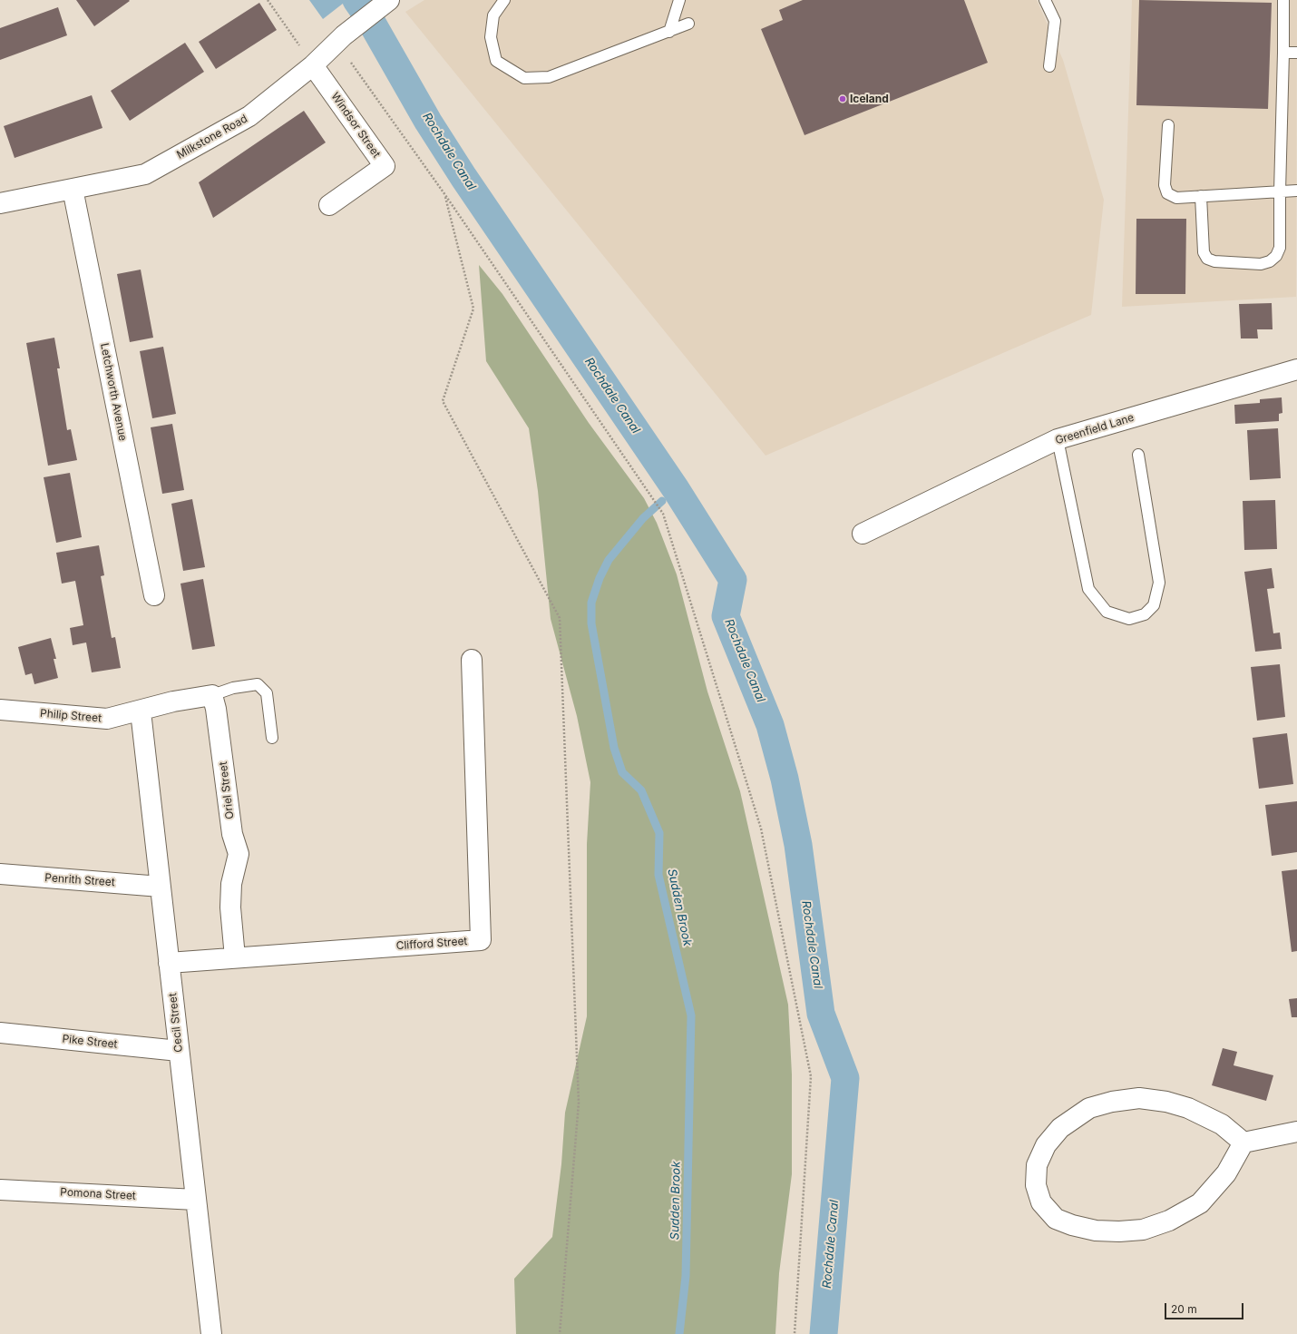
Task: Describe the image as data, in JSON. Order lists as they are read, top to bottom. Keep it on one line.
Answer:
{"streets":{"street":["Windsor Street","Milkstone Road","Letchworth Avenue","Greenfield Lane","Philip Street","Oriel Street","Penrith Street","Clifford Street","Cecil Street","Pike Street","Pomona Street"]},"crossings":[["Windsor Street","Milkstone Road"],["Milkstone Road","Letchworth Avenue"],["Philip Street","Cecil Street"],["Oriel Street","Clifford Street"],["Penrith Street","Cecil Street"],["Clifford Street","Cecil Street"],["Cecil Street","Pike Street"],["Cecil Street","Pomona Street"]],"water":["Rochdale Canal","Sudden Brook"],"places":["Iceland"],"scale_bar":"20 m"}
